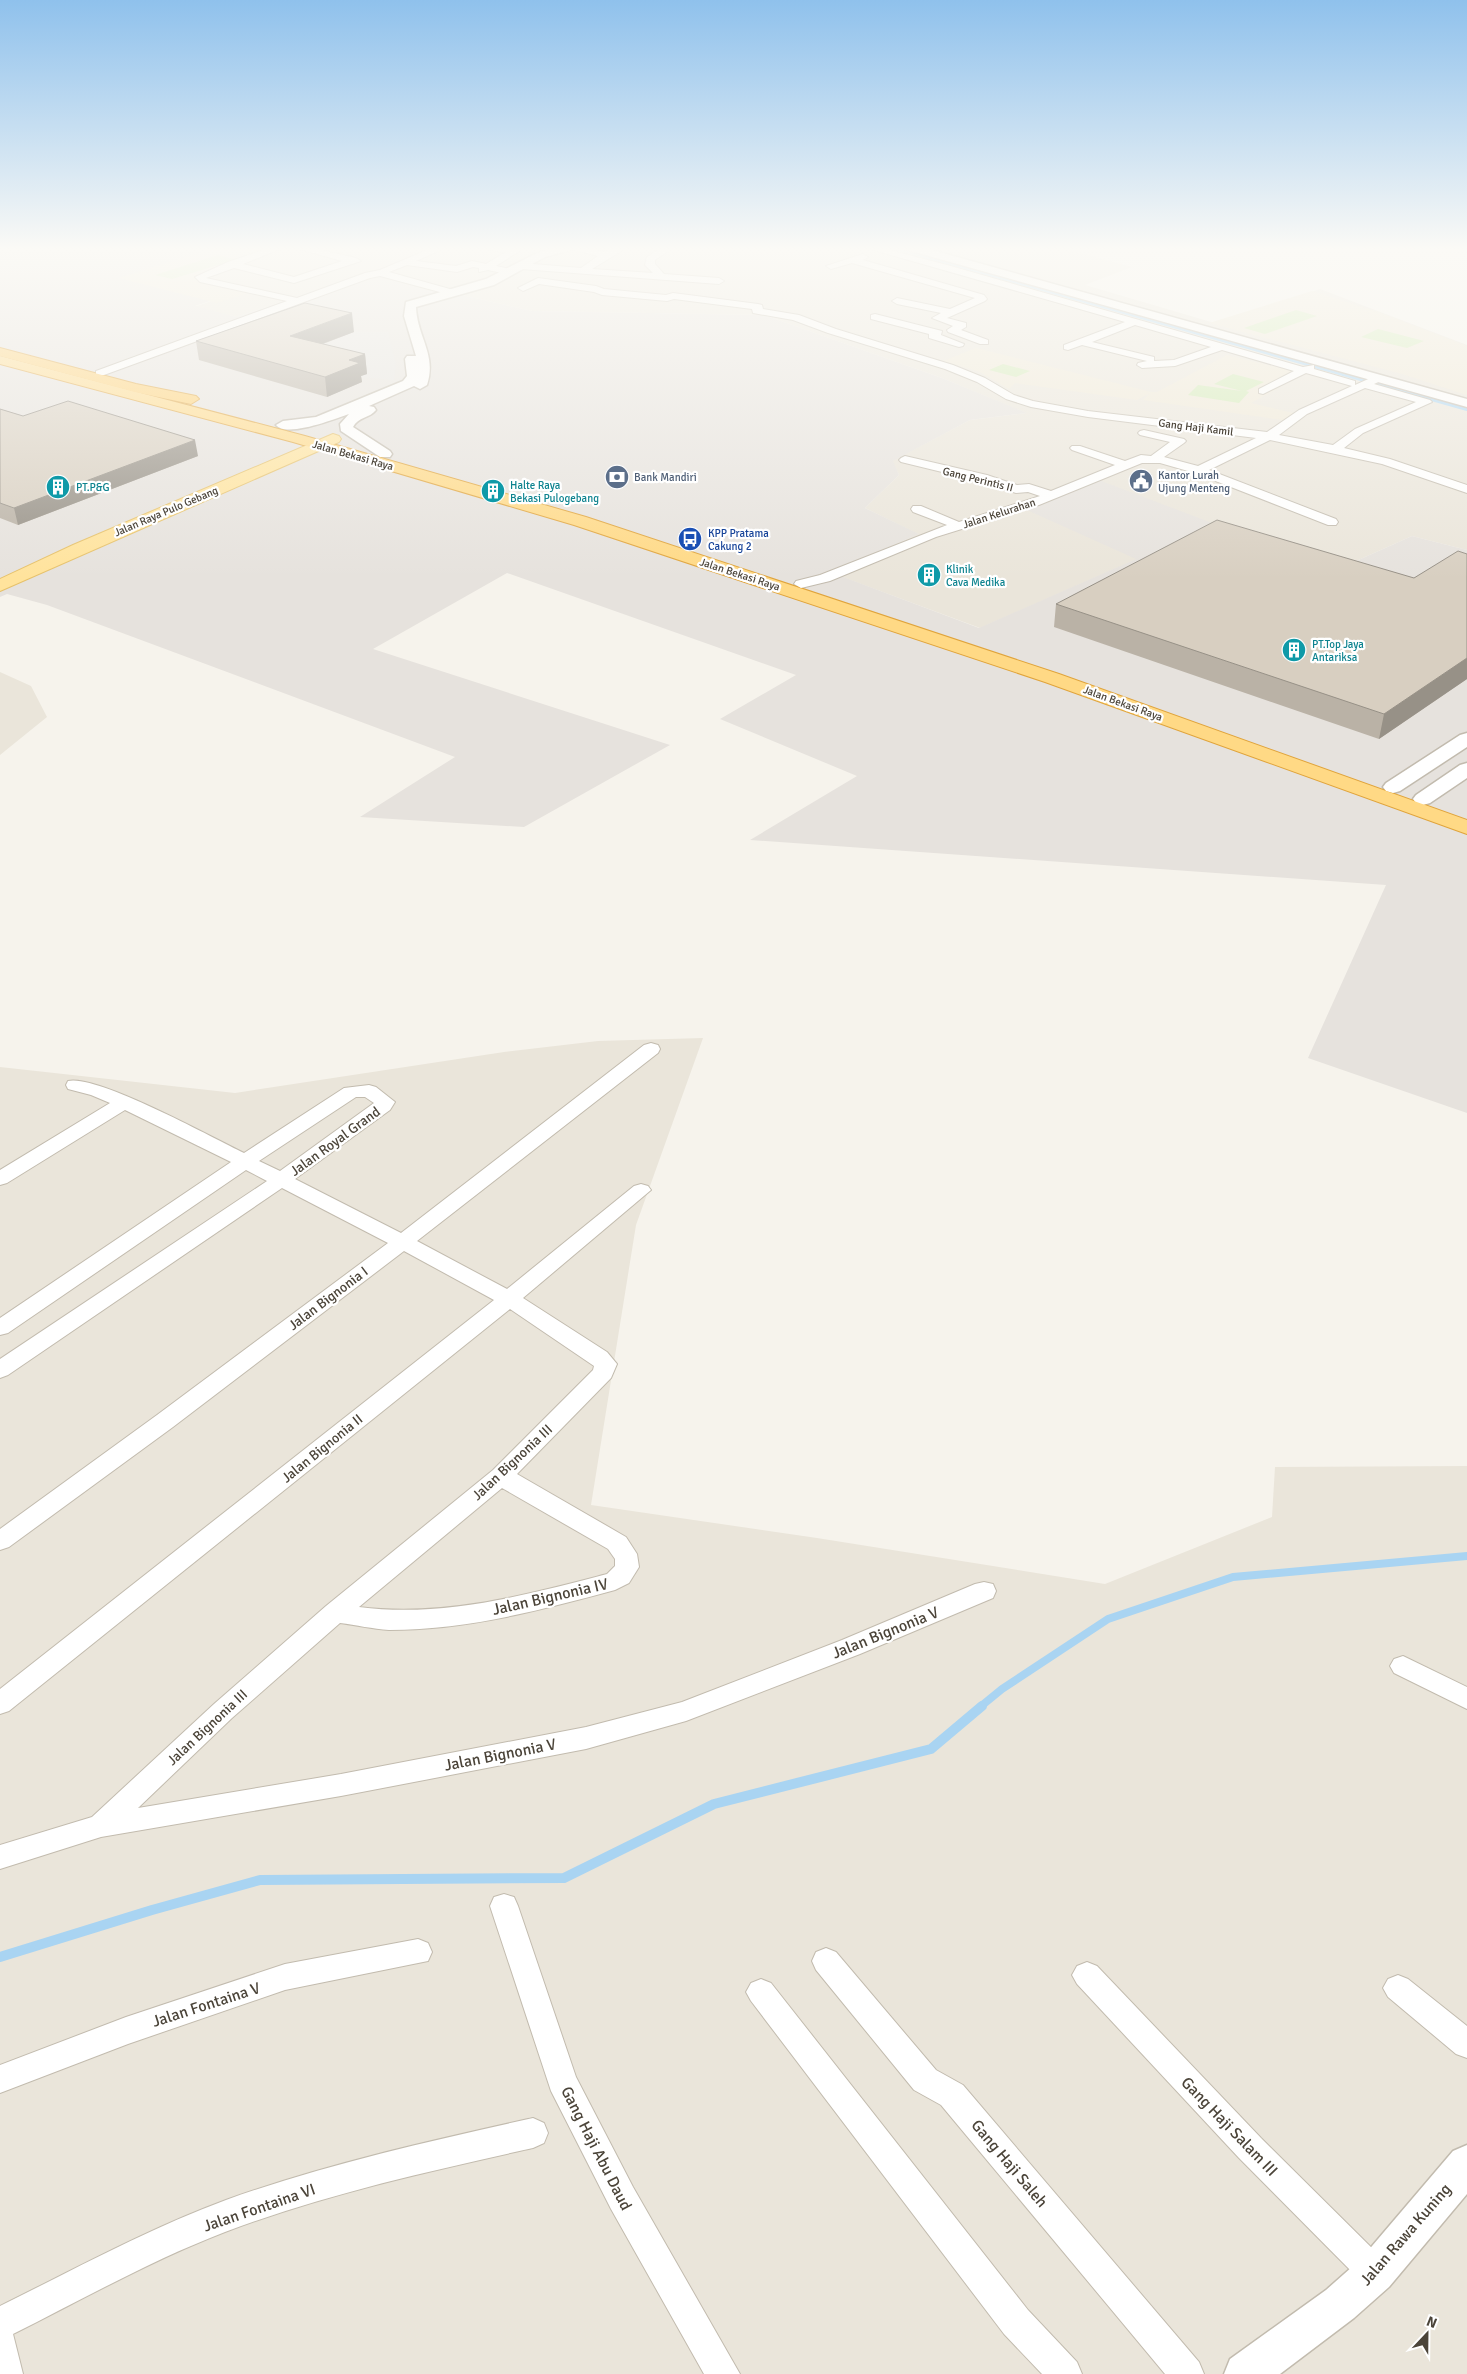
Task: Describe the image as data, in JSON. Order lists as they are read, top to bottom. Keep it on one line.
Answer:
{"streets":{"highway":["Jalan Bekasi Raya"],"main road":["Jalan Raya Pulo Gebang"],"street":["Gang Haji Kamil","Gang Perintis II","Jalan Kelurahan","Jalan Royal Grand","Jalan Bignonia I","Jalan Bignonia II","Jalan Bignonia III","Jalan Bignonia IV","Jalan Bignonia V","Jalan Fontaina V","Gang Haji Salam III","Gang Haji Abu Daud","Gang Haji Saleh","Jalan Fontaina VI","Jalan Rawa Kuning"]},"crossings":[["Jalan Bekasi Raya","Jalan Raya Pulo Gebang"],["Jalan Bekasi Raya","Jalan Kelurahan"],["Gang Perintis II","Jalan Kelurahan"],["Jalan Royal Grand","Jalan Bignonia III"],["Jalan Bignonia I","Jalan Bignonia III"],["Jalan Bignonia II","Jalan Bignonia III"],["Jalan Bignonia III","Jalan Bignonia IV"],["Jalan Bignonia III","Jalan Bignonia V"],["Gang Haji Salam III","Jalan Rawa Kuning"]],"places":{"bank":["Bank Mandiri"],"public building":["Kantor Lurah Ujung Menteng"],"building":["PT.P&G","Halte Raya Bekasi Pulogebang","Klinik Cava Medika","PT.Top Jaya Antariksa"],"bus stop":["KPP Pratama Cakung 2"]},"north":"top"}
